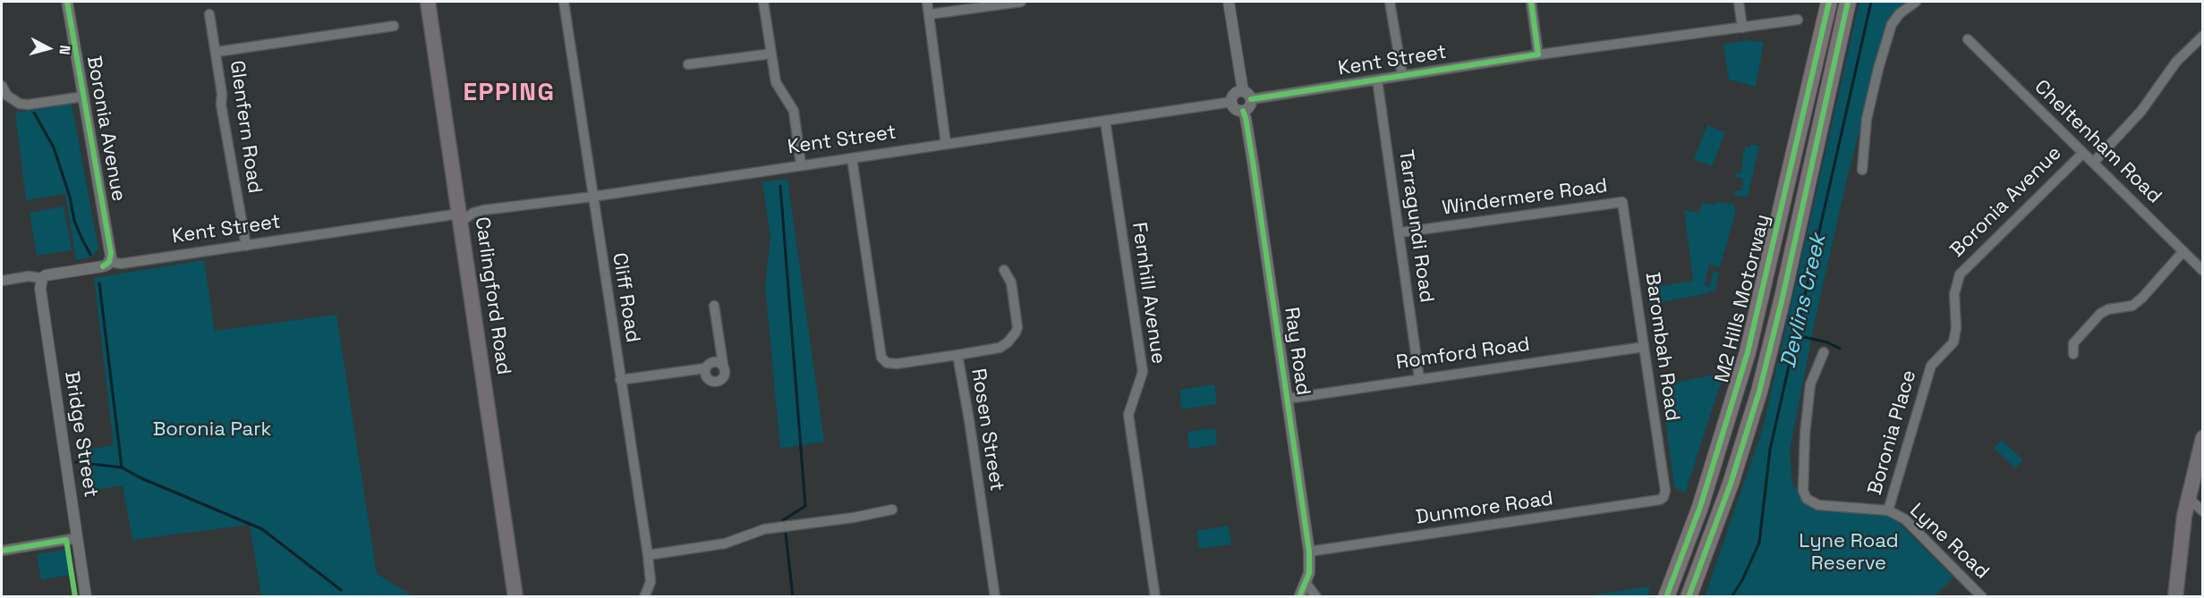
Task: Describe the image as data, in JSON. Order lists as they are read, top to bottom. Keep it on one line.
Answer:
{"streets":{"highway":["M2 Hills Motorway"],"main road":["Carlingford Road"],"street":["Kent Street","Glenfern Road","Boronia Avenue","Cheltenham Road","Windermere Road","Tarragundi Road","Fernhill Avenue","Cliff Road","Barombah Road","Ray Road","Romford Road","Rosen Street","Boronia Place","Bridge Street","Dunmore Road","Lyne Road"]},"crossings":[["Kent Street","Glenfern Road"],["Kent Street","Boronia Avenue"],["Kent Street","Tarragundi Road"],["Kent Street","Fernhill Avenue"],["Kent Street","Carlingford Road"],["Kent Street","Cliff Road"],["Kent Street","Ray Road"],["Kent Street","Rosen Street"],["Kent Street","Bridge Street"],["Boronia Avenue","Cheltenham Road"],["Boronia Avenue","Boronia Place"],["Windermere Road","Tarragundi Road"],["Windermere Road","Barombah Road"],["Tarragundi Road","Romford Road"],["Barombah Road","Romford Road"],["Barombah Road","Dunmore Road"],["Ray Road","Romford Road"],["Ray Road","Dunmore Road"],["Boronia Place","Lyne Road"]],"districts":["EPPING"],"water":["Devlins Creek"],"parks":["Boronia Park","Lyne Road Reserve"],"north":"right"}
